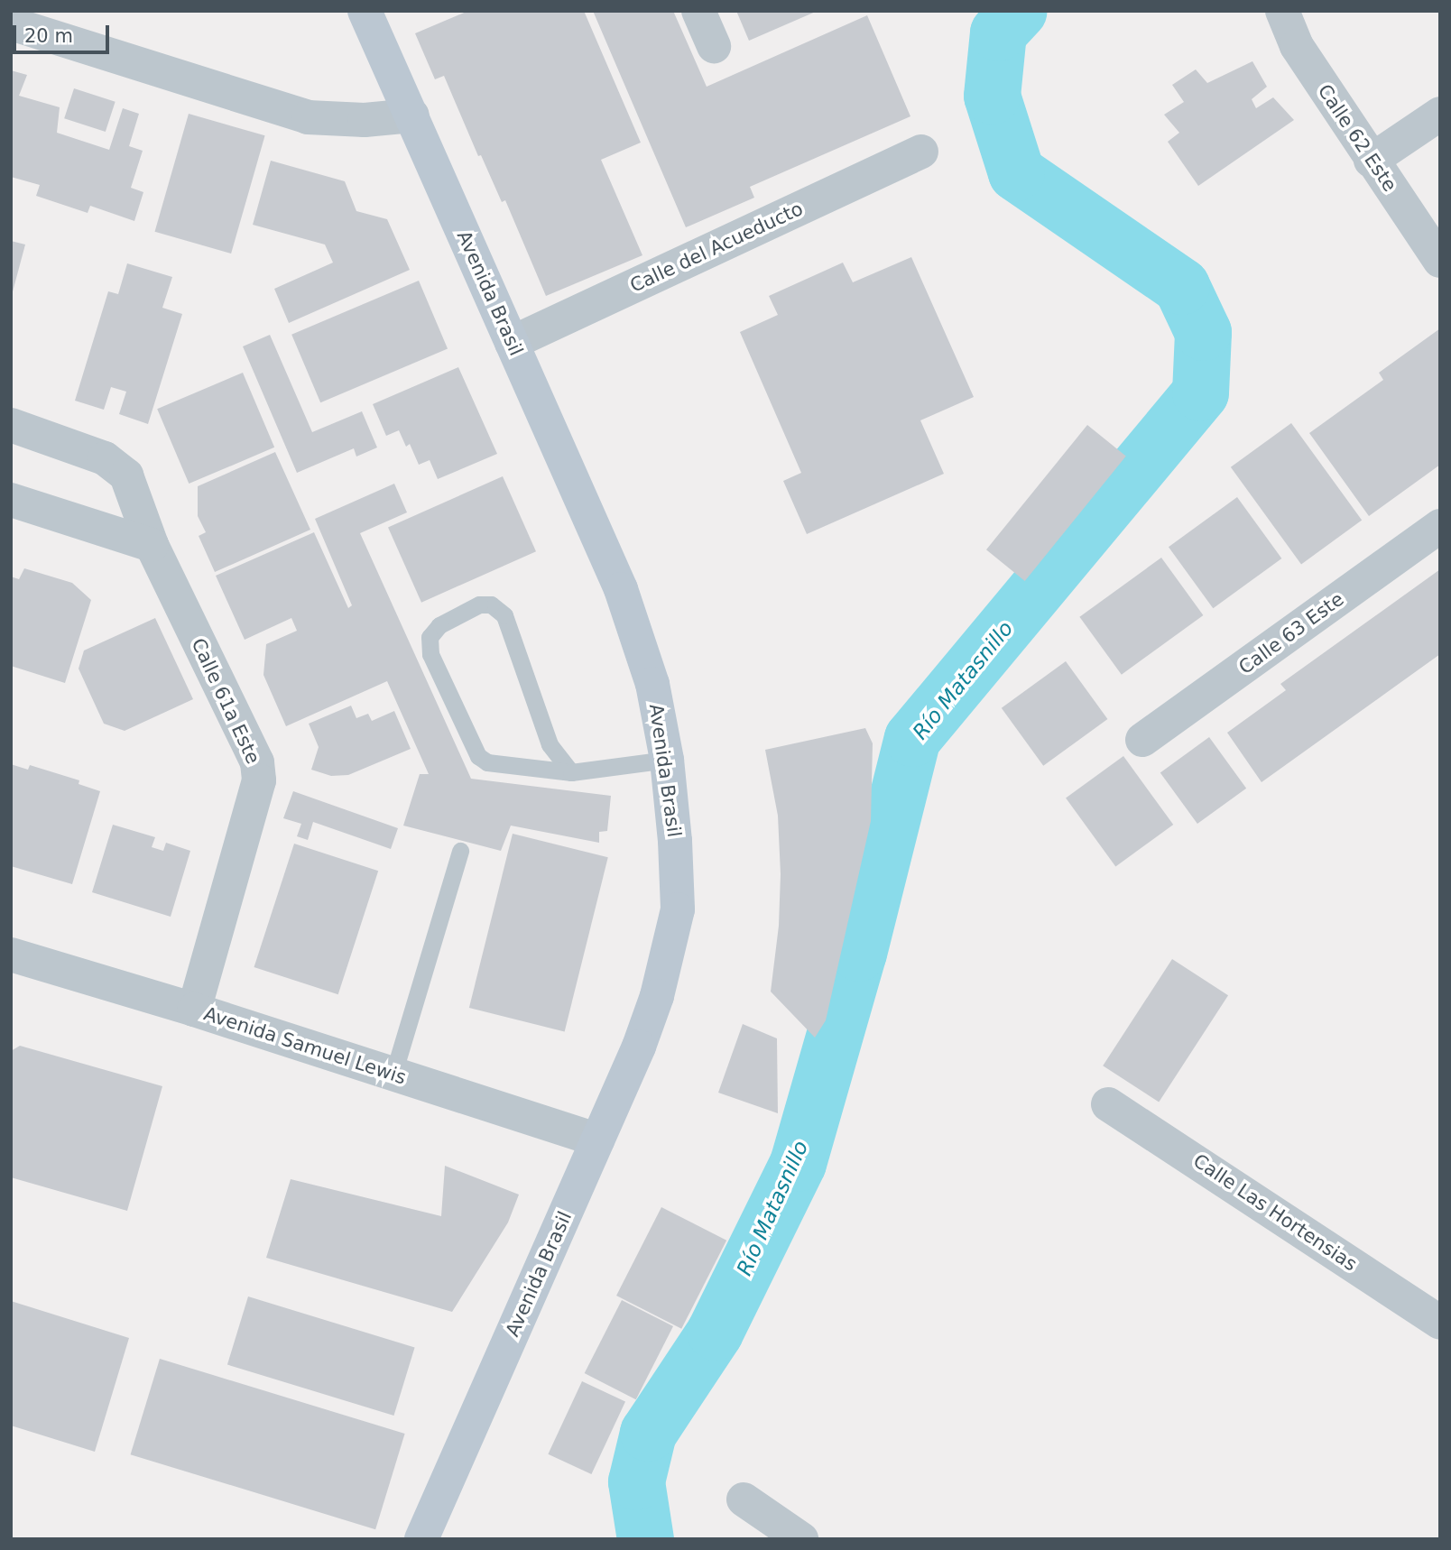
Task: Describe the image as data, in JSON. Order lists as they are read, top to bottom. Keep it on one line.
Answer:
{"streets":{"main road":["Avenida Brasil"],"street":["Calle 62 Este","Calle del Acueducto","Calle 63 Este","Calle 61a Este","Avenida Samuel Lewis","Calle Las Hortensias"]},"crossings":[["Calle del Acueducto","Avenida Brasil"],["Avenida Brasil","Avenida Samuel Lewis"],["Calle 61a Este","Avenida Samuel Lewis"]],"water":["Río Matasnillo"],"scale_bar":"20 m"}
